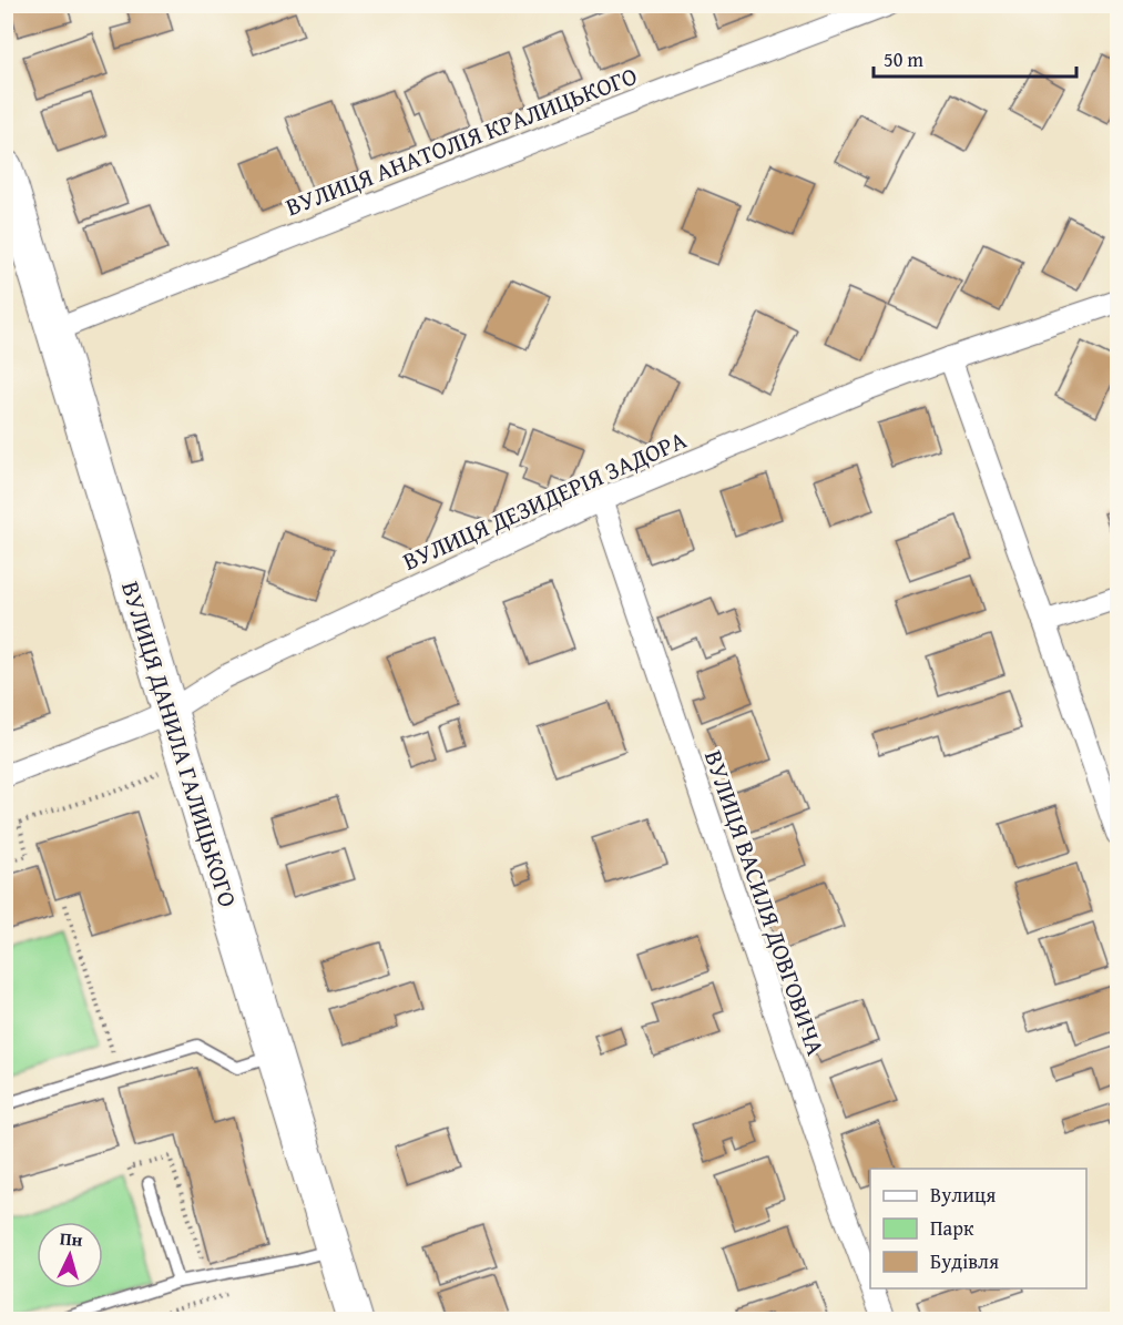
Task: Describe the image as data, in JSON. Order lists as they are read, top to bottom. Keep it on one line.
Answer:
{"streets":{"main road":["ВУЛИЦЯ ДАНИЛА ГАЛИЦЬКОГО"],"street":["ВУЛИЦЯ АНАТОЛІЯ КРАЛИЦЬКОГО","ВУЛИЦЯ ДЕЗИДЕРІЯ ЗАДОРА","ВУЛИЦЯ ВАСИЛЯ ДОВГОВИЧА"]},"crossings":[["ВУЛИЦЯ АНАТОЛІЯ КРАЛИЦЬКОГО","ВУЛИЦЯ ДАНИЛА ГАЛИЦЬКОГО"],["ВУЛИЦЯ ДЕЗИДЕРІЯ ЗАДОРА","ВУЛИЦЯ ДАНИЛА ГАЛИЦЬКОГО"],["ВУЛИЦЯ ДЕЗИДЕРІЯ ЗАДОРА","ВУЛИЦЯ ВАСИЛЯ ДОВГОВИЧА"]],"legend":["Вулиця","Парк","Будівля"],"scale_bar":"50 m","north":"top"}
